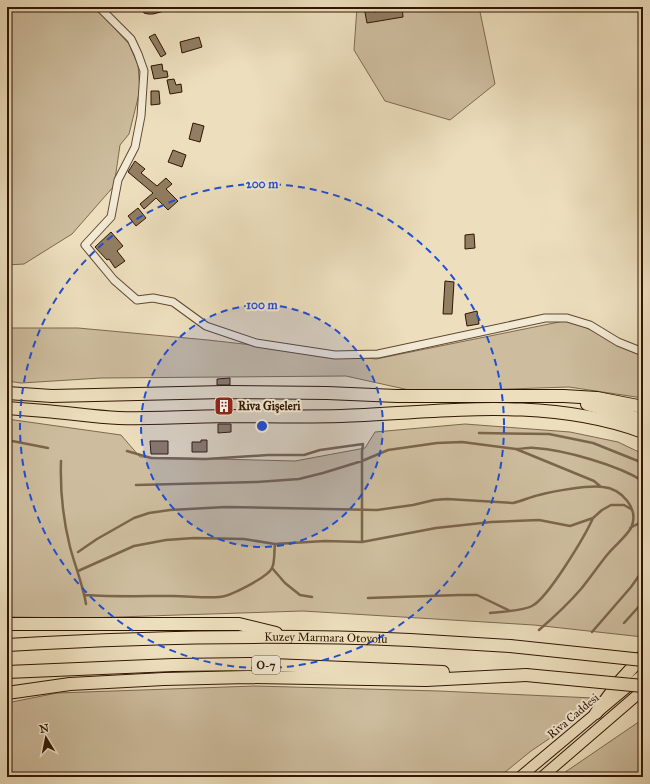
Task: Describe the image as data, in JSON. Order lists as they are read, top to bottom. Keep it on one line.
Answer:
{"streets":{"highway":["Kuzey Marmara Otoyolu","O-7"],"main road":["Riva Caddesi"]},"places":{"building":["Riva Gişeleri"]},"north":"top","rings":["200 m","100 m"]}
